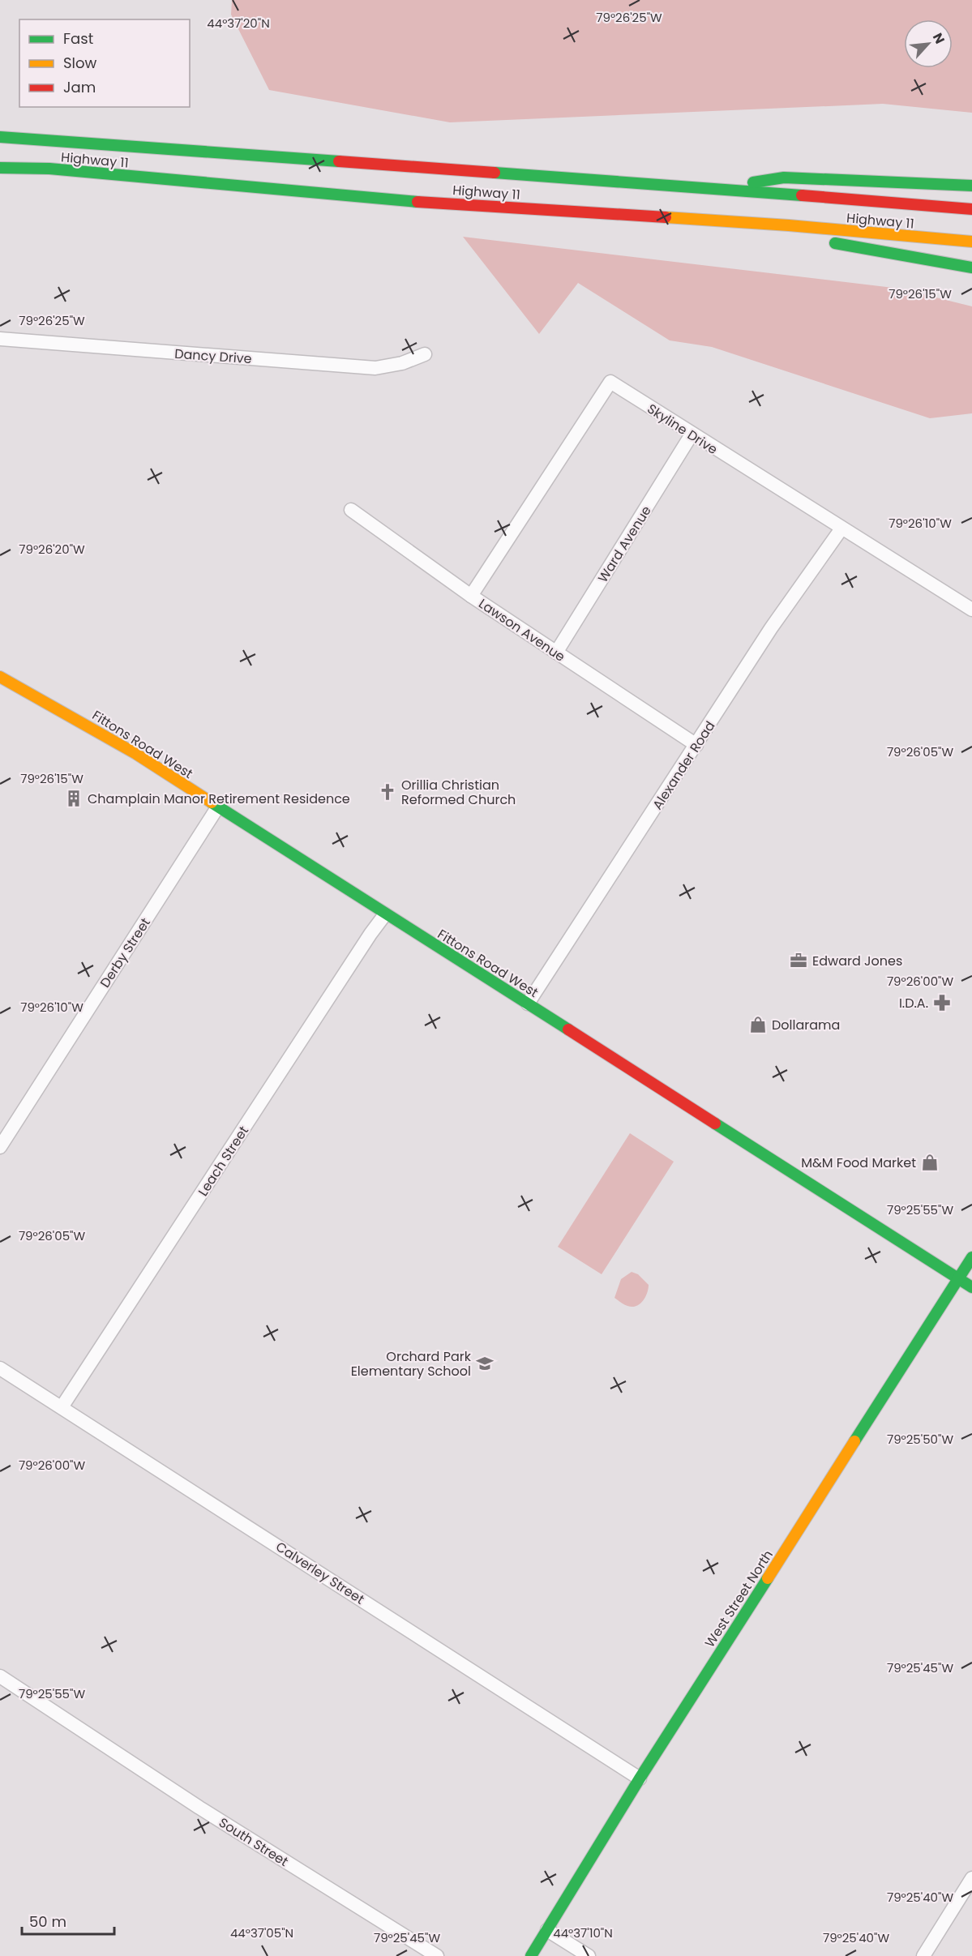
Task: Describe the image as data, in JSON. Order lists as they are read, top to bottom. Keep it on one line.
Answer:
{"streets":{"main road":["Highway 11","Fittons Road West","West Street North"],"street":["Dancy Drive","Skyline Drive","Ward Avenue","Lawson Avenue","Alexander Road","Derby Street","Leach Street","Calverley Street","South Street"]},"crossings":[["Skyline Drive","Ward Avenue"],["Skyline Drive","Lawson Avenue"],["Skyline Drive","Alexander Road"],["Ward Avenue","Lawson Avenue"],["Lawson Avenue","Alexander Road"],["Fittons Road West","Alexander Road"],["Fittons Road West","Derby Street"],["Fittons Road West","Leach Street"],["Fittons Road West","West Street North"],["Leach Street","Calverley Street"],["Calverley Street","West Street North"]],"places":{"church":["Orillia Christian Reformed Church"],"building":["Champlain Manor Retirement Residence"],"office":["Edward Jones"],"pharmacy":["I.D.A."],"shop":["Dollarama","M&M Food Market"],"school or university":["Orchard Park Elementary School"]},"legend":["Fast","Slow","Jam"],"scale_bar":"50 m","north":"top right","coordinates":["79°26'25\"W","44°37'20\"N","79°26'15\"W","79°26'10\"W","79°26'20\"W","79°26'05\"W","79°26'00\"W","79°25'55\"W","79°25'50\"W","79°25'45\"W","79°25'40\"W","44°37'05\"N","44°37'10\"N"]}
